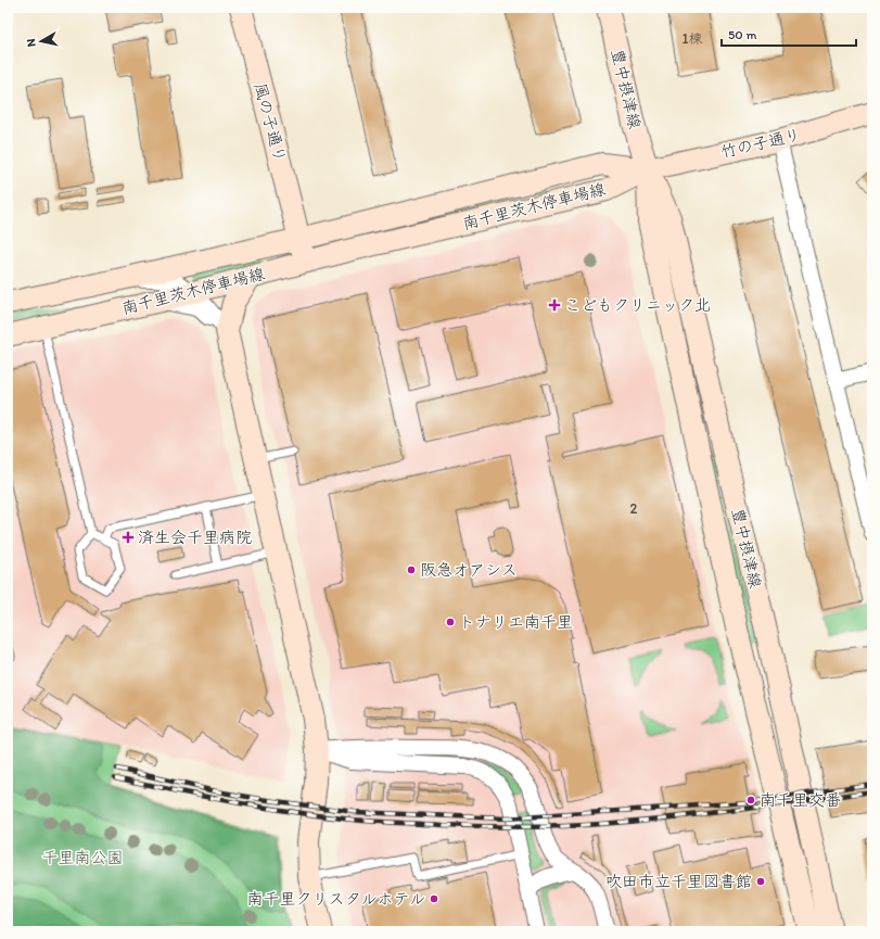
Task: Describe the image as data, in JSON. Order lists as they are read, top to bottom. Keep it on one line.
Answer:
{"streets":{"main road":["豊中摂津線","風の子通り","竹の子通り","南千里茨木停車場線"]},"crossings":[["豊中摂津線","竹の子通り"],["豊中摂津線","南千里茨木停車場線"],["風の子通り","南千里茨木停車場線"],["竹の子通り","南千里茨木停車場線"]],"parks":["千里南公園"],"places":{"health":["こどもクリニック北","済生会千里病院"],"other":["阪急オアシス","トナリエ南千里","南千里交番","吹田市立千里図書館","南千里クリスタルホテル"]},"house_numbers":["1棟","2"],"scale_bar":"50 m","north":"left"}
